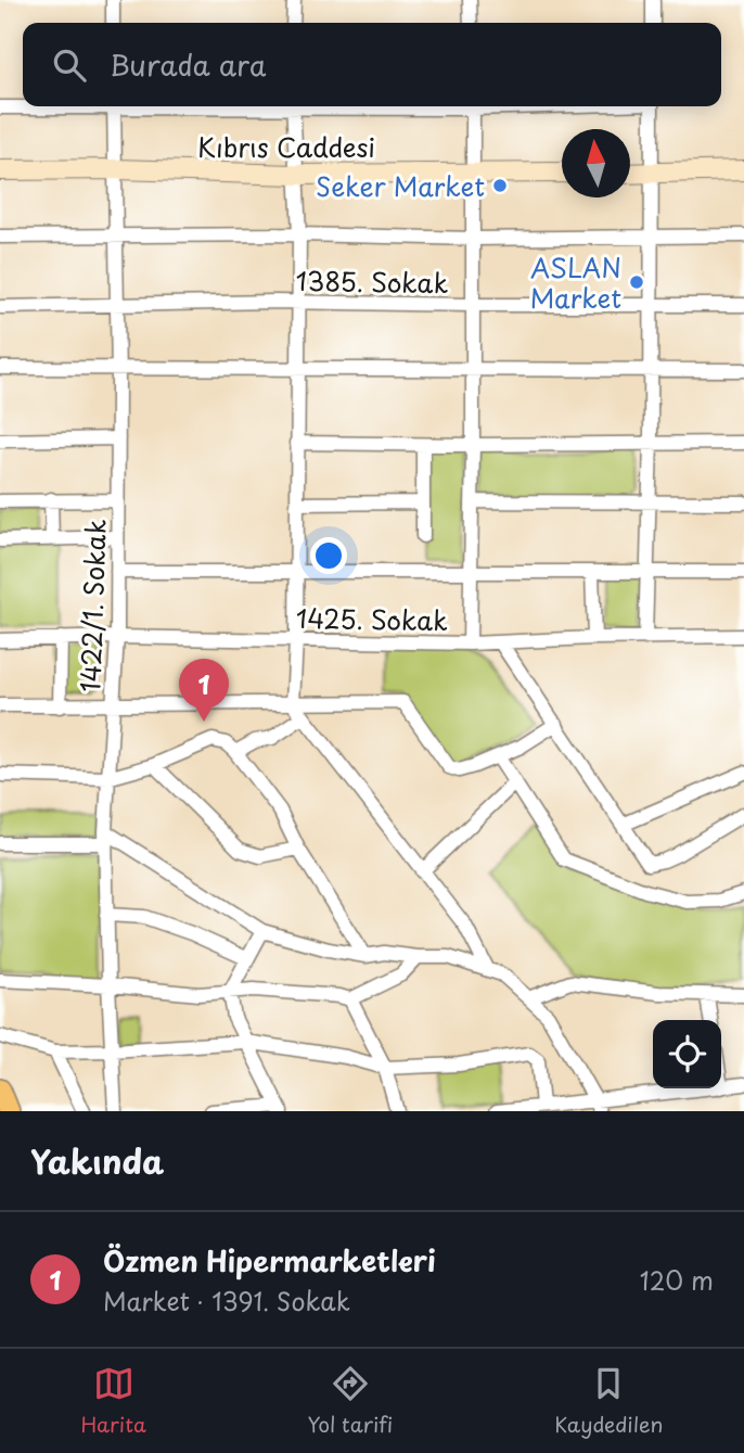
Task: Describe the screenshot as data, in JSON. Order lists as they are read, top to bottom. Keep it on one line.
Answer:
{"streets":{"main road":["Kıbrıs Caddesi"],"street":["1385. Sokak","1422/1. Sokak","1425. Sokak"]},"crossings":[["Kıbrıs Caddesi","1422/1. Sokak"],["1385. Sokak","1422/1. Sokak"],["1422/1. Sokak","1425. Sokak"]],"places":["Seker Market","ASLAN Market"],"north":"top","page":{"search":"Burada ara","pins":"1","heading":"Yakında","list":[{"mark":"1","name":"Özmen Hipermarketleri","note":"Market · 1391. Sokak","value":"120 m"}],"nav":["Harita","Yol tarifi","Kaydedilen"]}}
